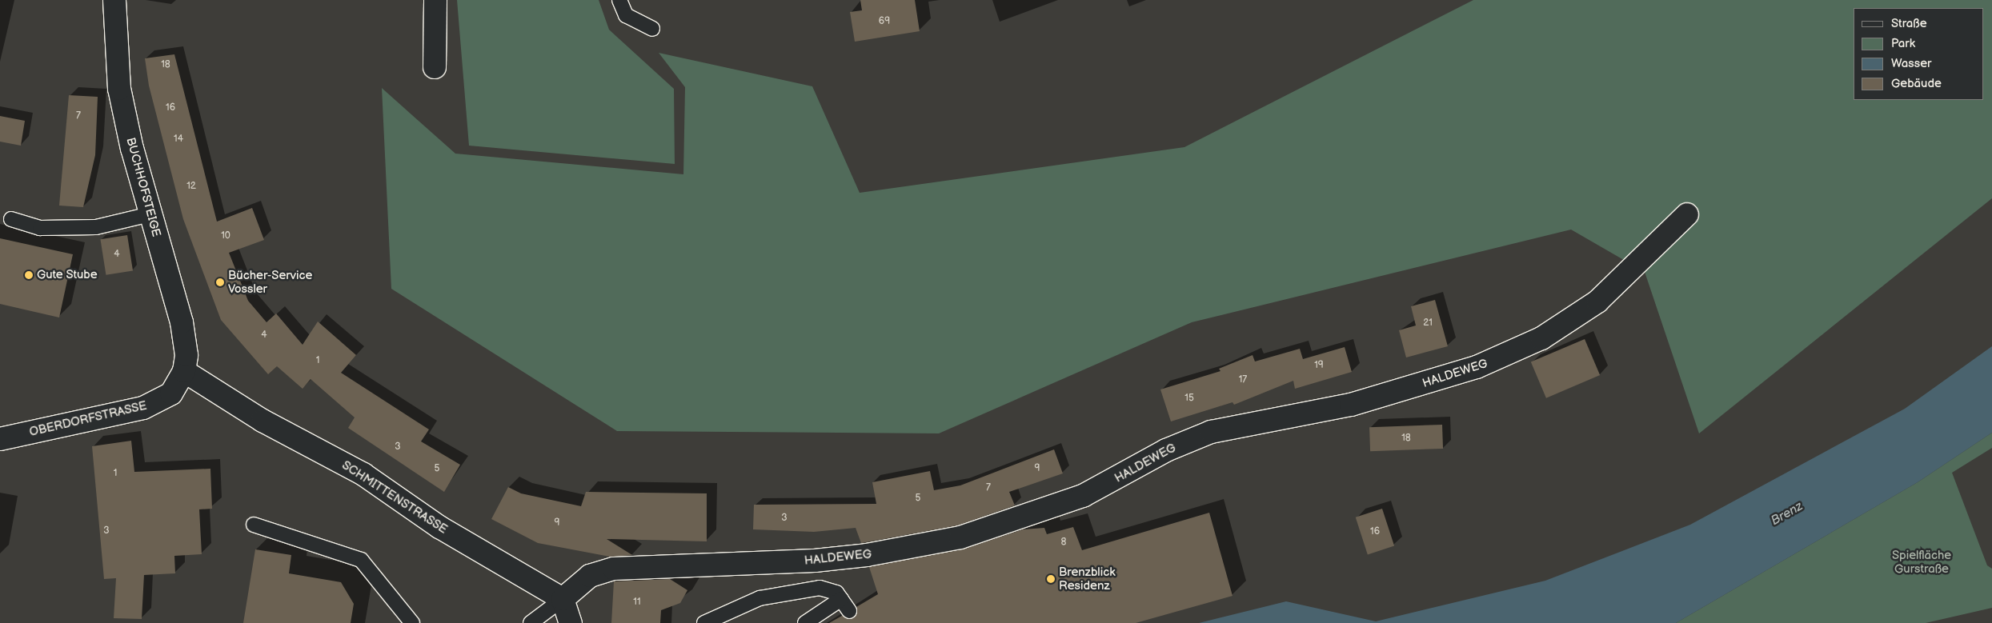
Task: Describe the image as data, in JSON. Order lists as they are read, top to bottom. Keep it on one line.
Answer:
{"streets":{"street":["BUCHHOFSTEIGE","HALDEWEG","OBERDORFSTRASSE","SCHMITTENSTRASSE"]},"crossings":[["BUCHHOFSTEIGE","OBERDORFSTRASSE"],["BUCHHOFSTEIGE","SCHMITTENSTRASSE"],["HALDEWEG","SCHMITTENSTRASSE"],["OBERDORFSTRASSE","SCHMITTENSTRASSE"]],"water":["Brenz"],"parks":["Spielfläche Gurstraße"],"places":["Gute Stube","Bücher-Service Vossler","Brenzblick Residenz"],"house_numbers":["69","18","16","7","14","12","10","4","21","4","1","19","17","15","18","3","5","9","1","7","5","3","9","3","16","8","11"],"legend":["Straße","Park","Wasser","Gebäude"]}
